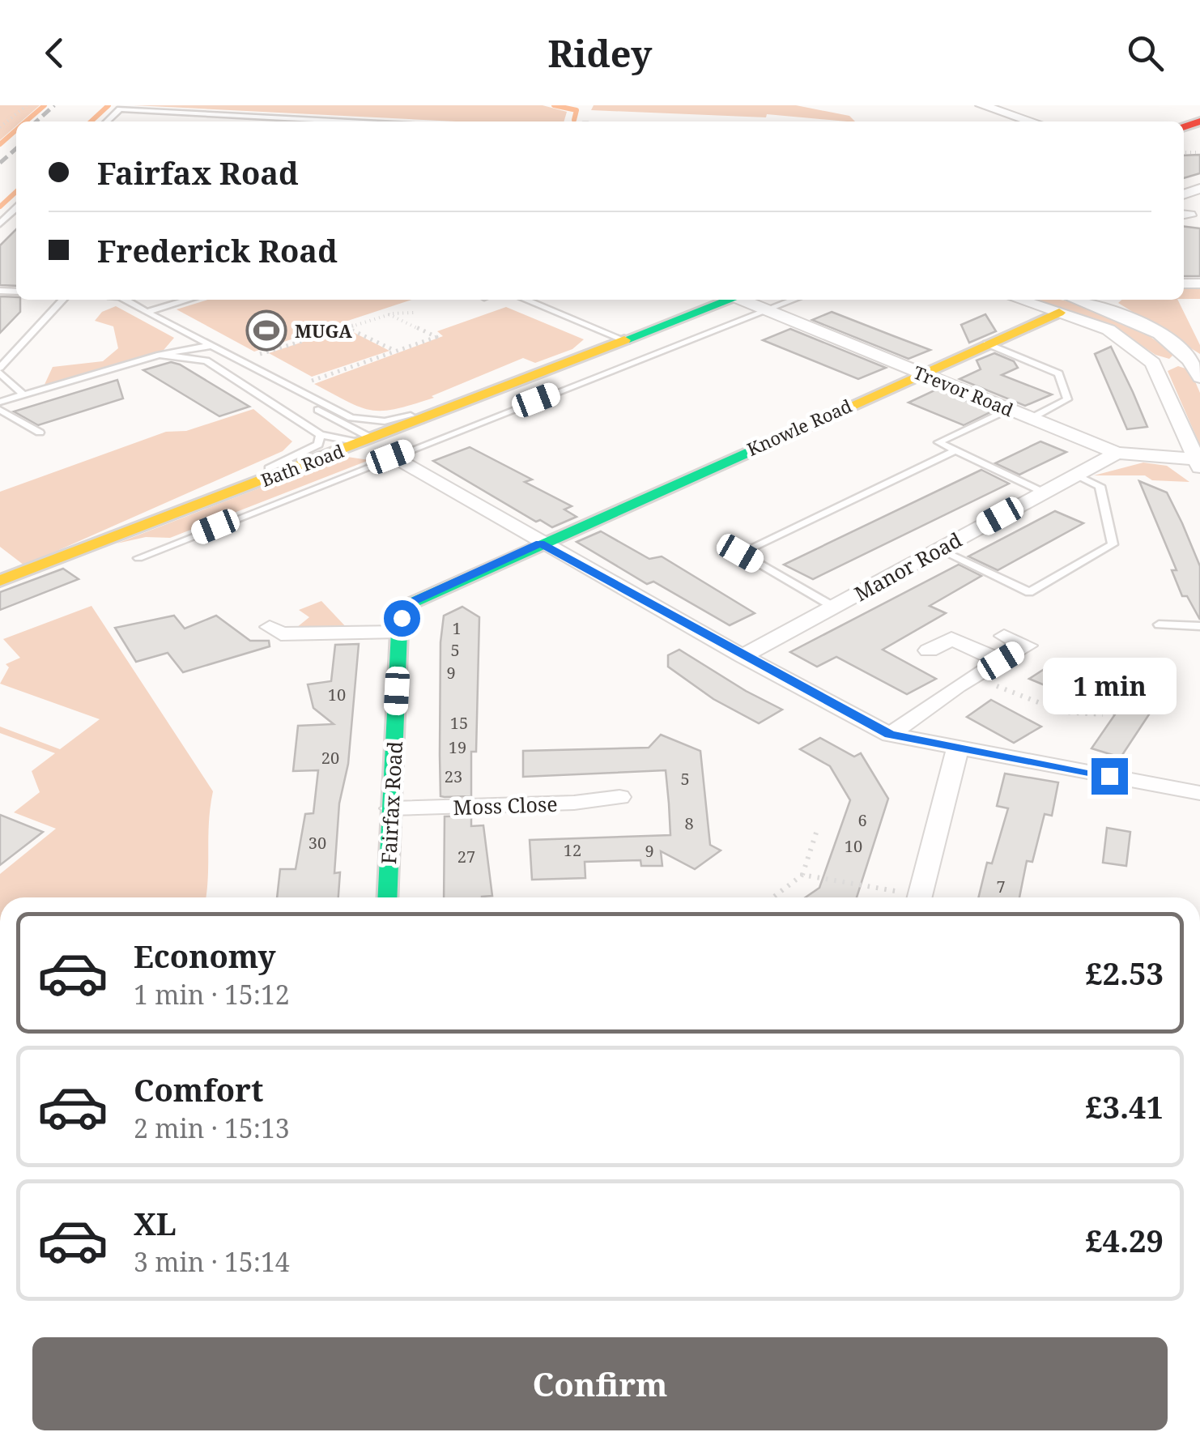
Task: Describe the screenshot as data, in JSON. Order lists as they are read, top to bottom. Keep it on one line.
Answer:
{"streets":{"street":["Trevor Road","Knowle Road","Bath Road","Manor Road","Fairfax Road","Moss Close"]},"crossings":[["Trevor Road","Knowle Road"],["Trevor Road","Bath Road"],["Trevor Road","Manor Road"],["Knowle Road","Fairfax Road"],["Fairfax Road","Moss Close"]],"places":{"sports":["MUGA"]},"house_numbers":["1","5","9","10","15","19","20","23","5","6","8","30","10","12","9","27","7"],"page":{"header":"Ridey","banner":["Fairfax Road","Frederick Road"],"bubble":"1 min","list":[{"name":"Economy","note":"1 min · 15:12","value":"£2.53"},{"name":"Comfort","note":"2 min · 15:13","value":"£3.41"},{"name":"XL","note":"3 min · 15:14","value":"£4.29"}],"buttons":"Confirm"}}
